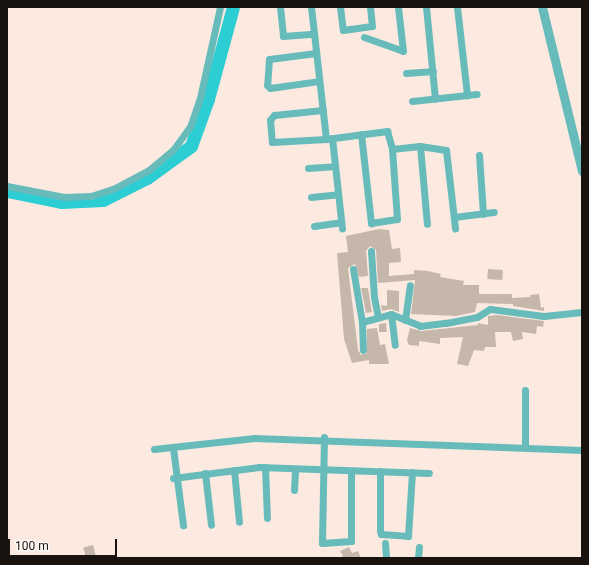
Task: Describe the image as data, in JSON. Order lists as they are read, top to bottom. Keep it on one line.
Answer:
{"scale_bar":"100 m"}
